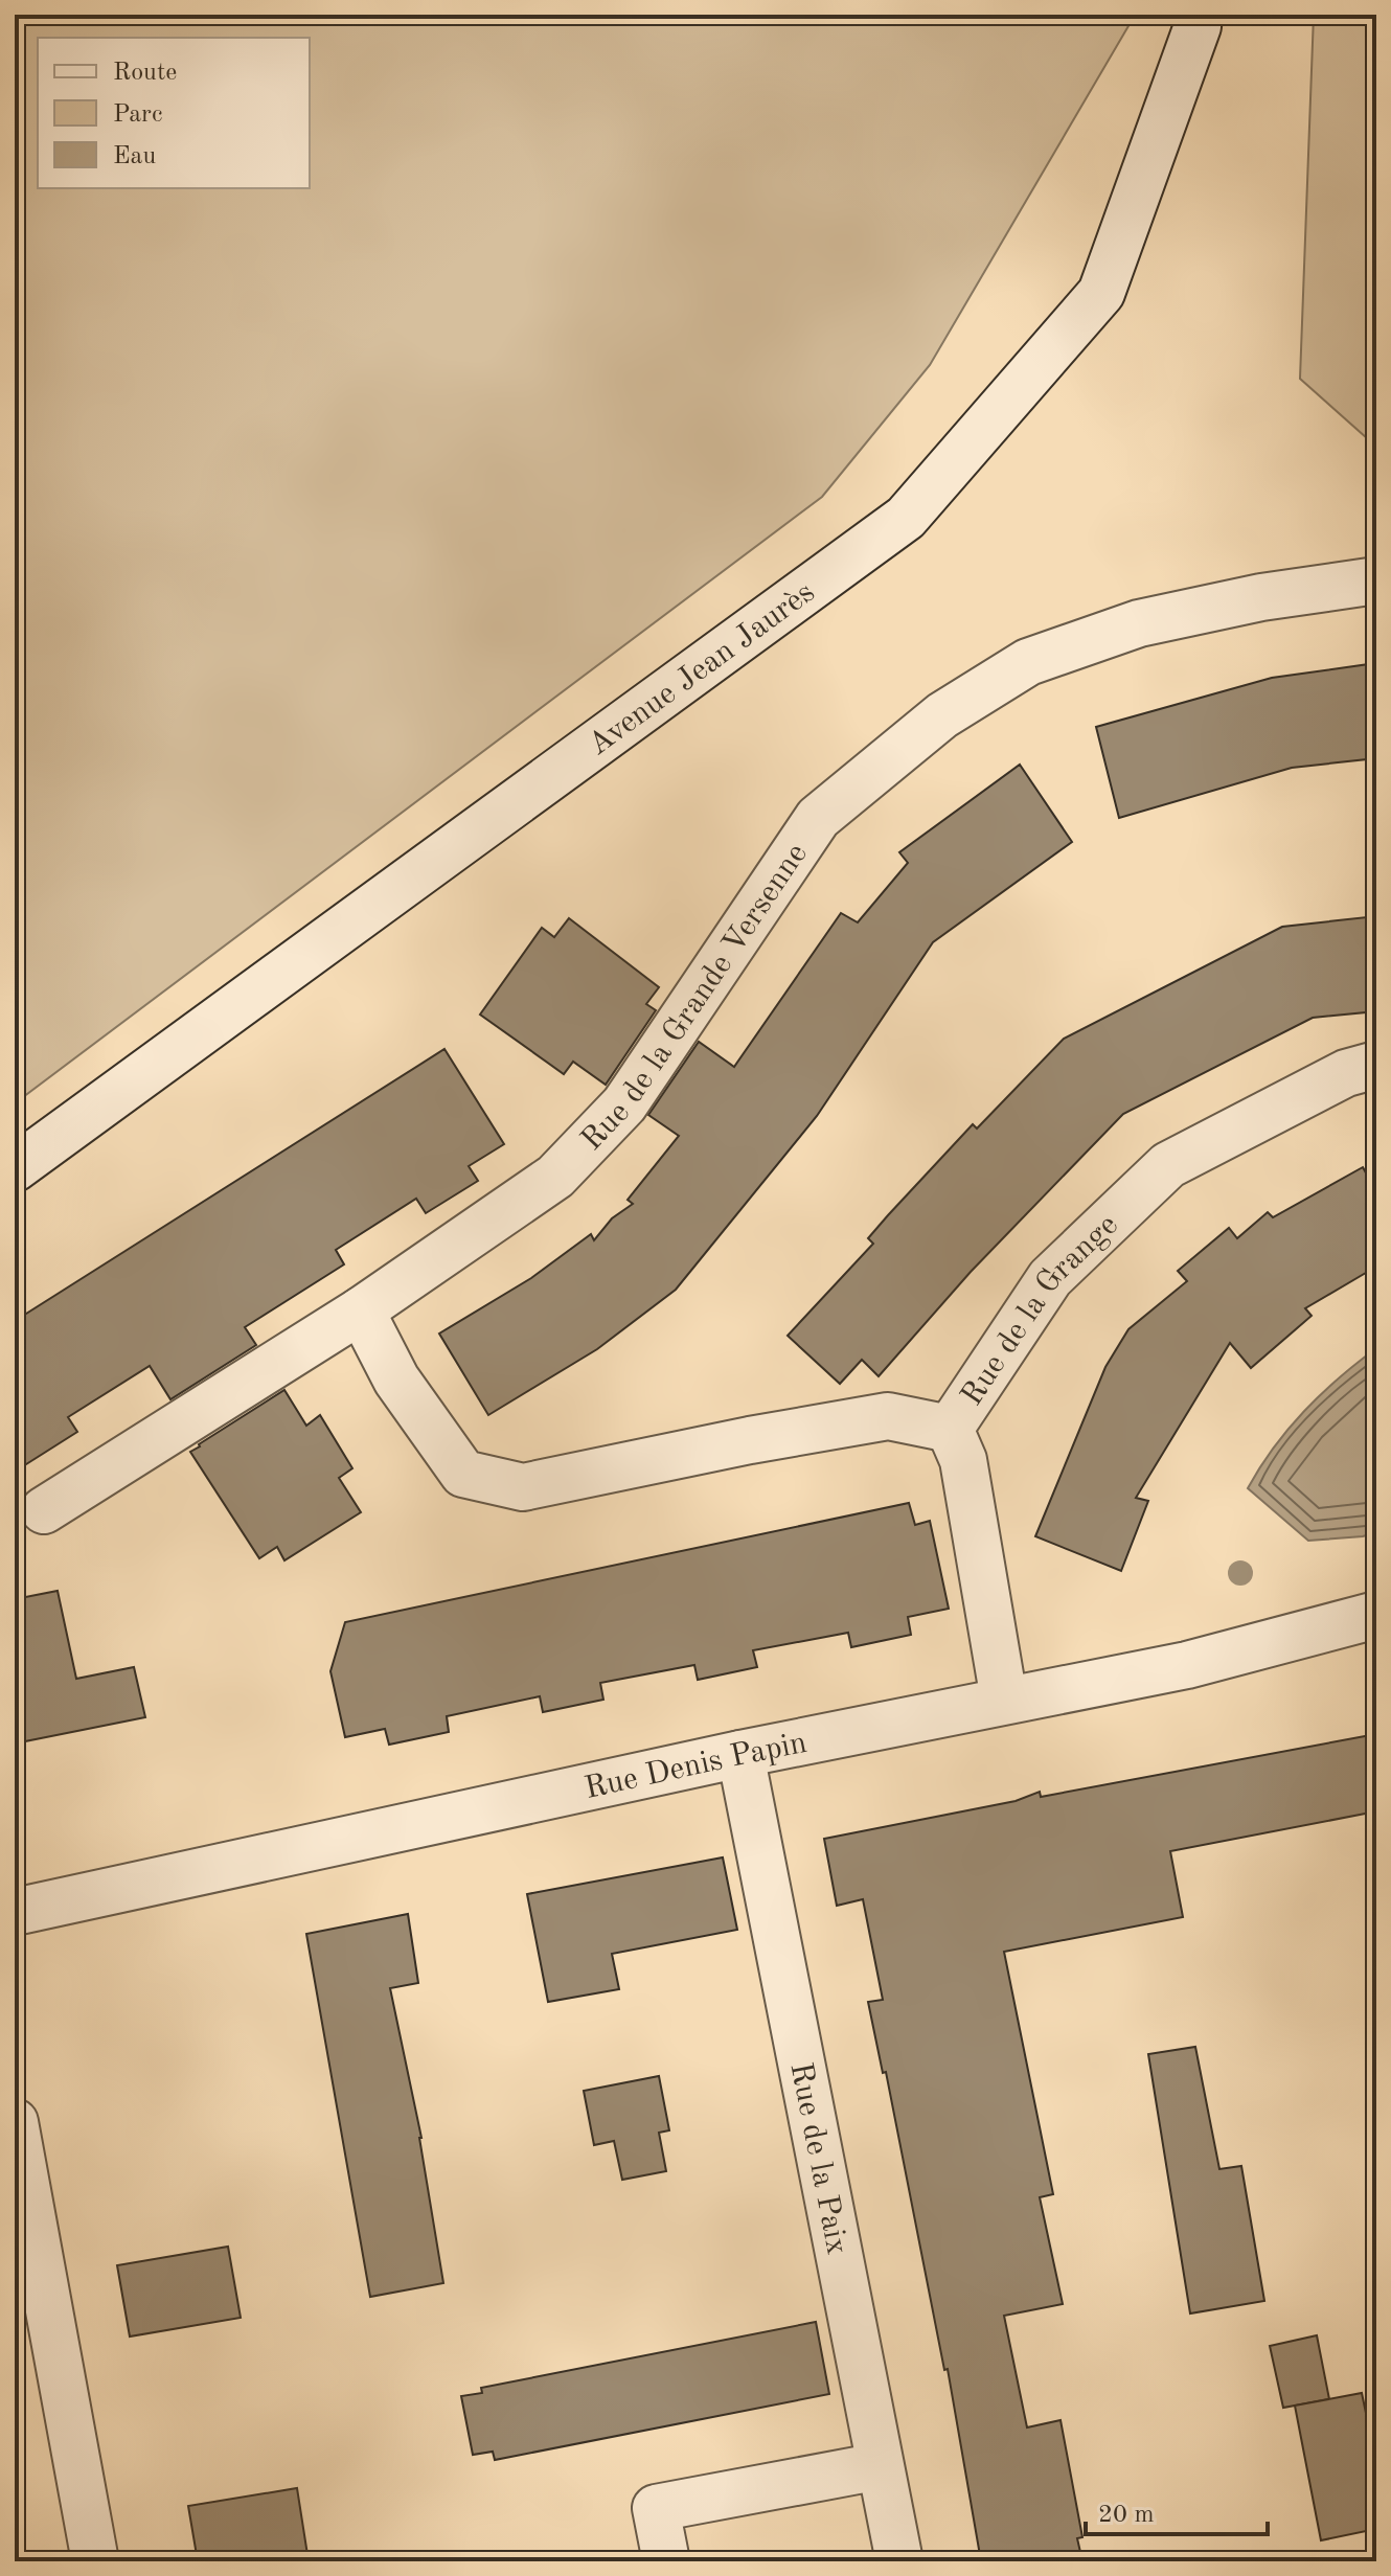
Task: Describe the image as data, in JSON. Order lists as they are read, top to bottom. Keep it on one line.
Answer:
{"streets":{"street":["Avenue Jean Jaurès","Rue de la Grande Versenne","Rue de la Grange","Rue Denis Papin","Rue de la Paix"]},"crossings":[["Rue de la Grange","Rue Denis Papin"],["Rue Denis Papin","Rue de la Paix"]],"legend":["Route","Parc","Eau"],"scale_bar":"20 m"}
